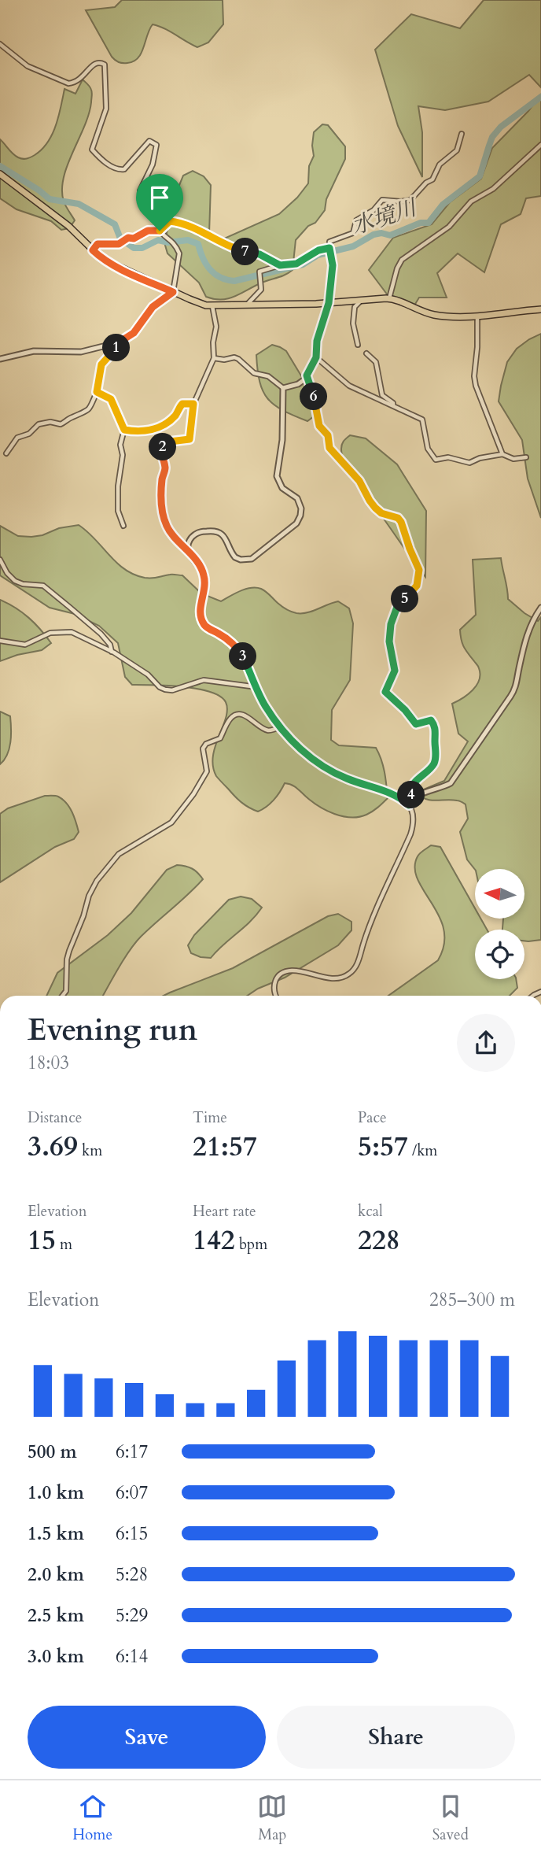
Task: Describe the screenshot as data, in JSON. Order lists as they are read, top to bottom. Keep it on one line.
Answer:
{"water":["水境川"],"north":"left","page":{"pins":["7","1","6","2","5","3","4"],"heading":["Evening run","18:03"],"stats":[["Distance","3.69 km"],["Time","21:57"],["Pace","5:57 /km"],["Elevation","15 m"],["Heart rate","142 bpm"],["kcal","228"]],"chart":["Elevation","285–300 m"],"list":[{"name":"500 m","note":"6:17"},{"name":"1.0 km","note":"6:07"},{"name":"1.5 km","note":"6:15"},{"name":"2.0 km","note":"5:28"},{"name":"2.5 km","note":"5:29"},{"name":"3.0 km","note":"6:14"}],"buttons":["Save","Share"],"tabs":["Home","Map","Saved"]}}
